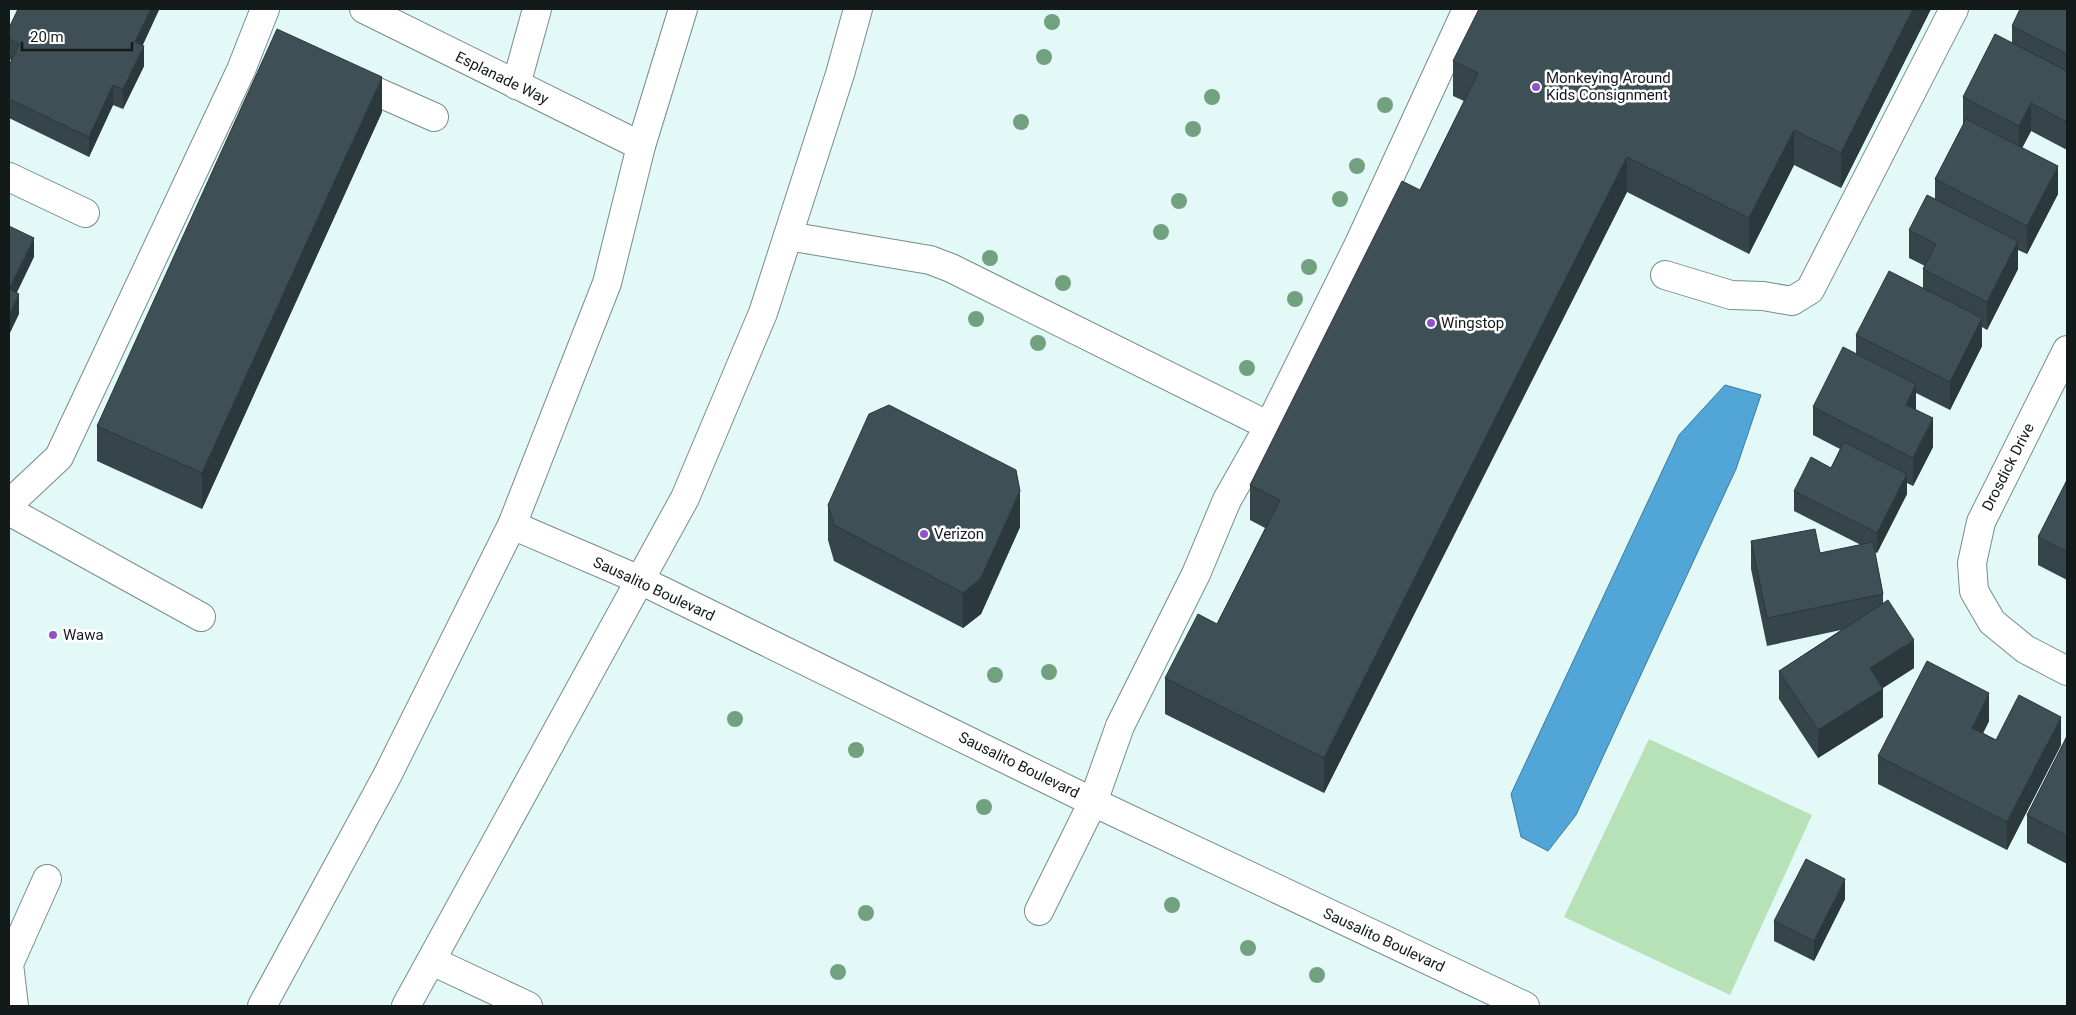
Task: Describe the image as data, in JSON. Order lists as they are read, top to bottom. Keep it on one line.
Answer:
{"streets":{"main road":["Esplanade Way","Drosdick Drive","Sausalito Boulevard"]},"places":["Monkeying Around Kids Consignment","Wingstop","Verizon","Wawa"],"scale_bar":"20 m"}
